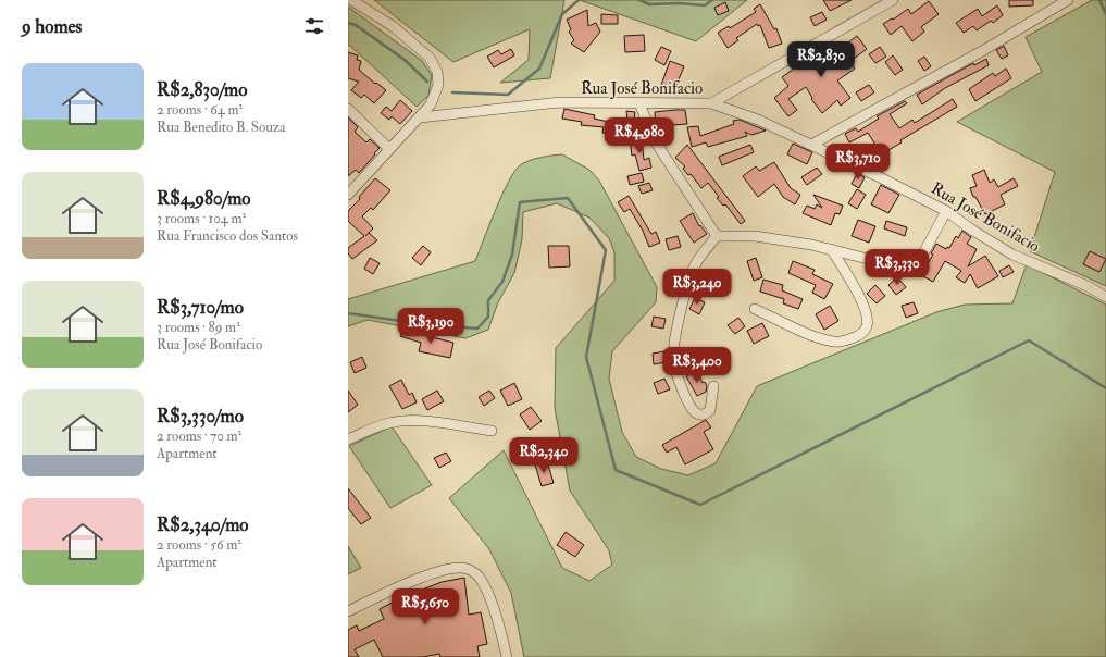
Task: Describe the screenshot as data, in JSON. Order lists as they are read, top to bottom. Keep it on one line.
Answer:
{"streets":{"street":["Rua José Bonifacio"]},"page":{"heading":"9 homes","price":["R$2,830","R$4,980","R$3,710","R$3,330","R$3,240","R$3,190","R$3,400","R$2,340","R$5,650"],"list":[{"name":"R$2,830/mo","note":"2 rooms · 64 m² · Rua Benedito B. Souza"},{"name":"R$4,980/mo","note":"3 rooms · 104 m² · Rua Francisco dos Santos"},{"name":"R$3,710/mo","note":"3 rooms · 89 m² · Rua José Bonifacio"},{"name":"R$3,330/mo","note":"2 rooms · 70 m² · Apartment"},{"name":"R$2,340/mo","note":"2 rooms · 56 m² · Apartment"}]}}
